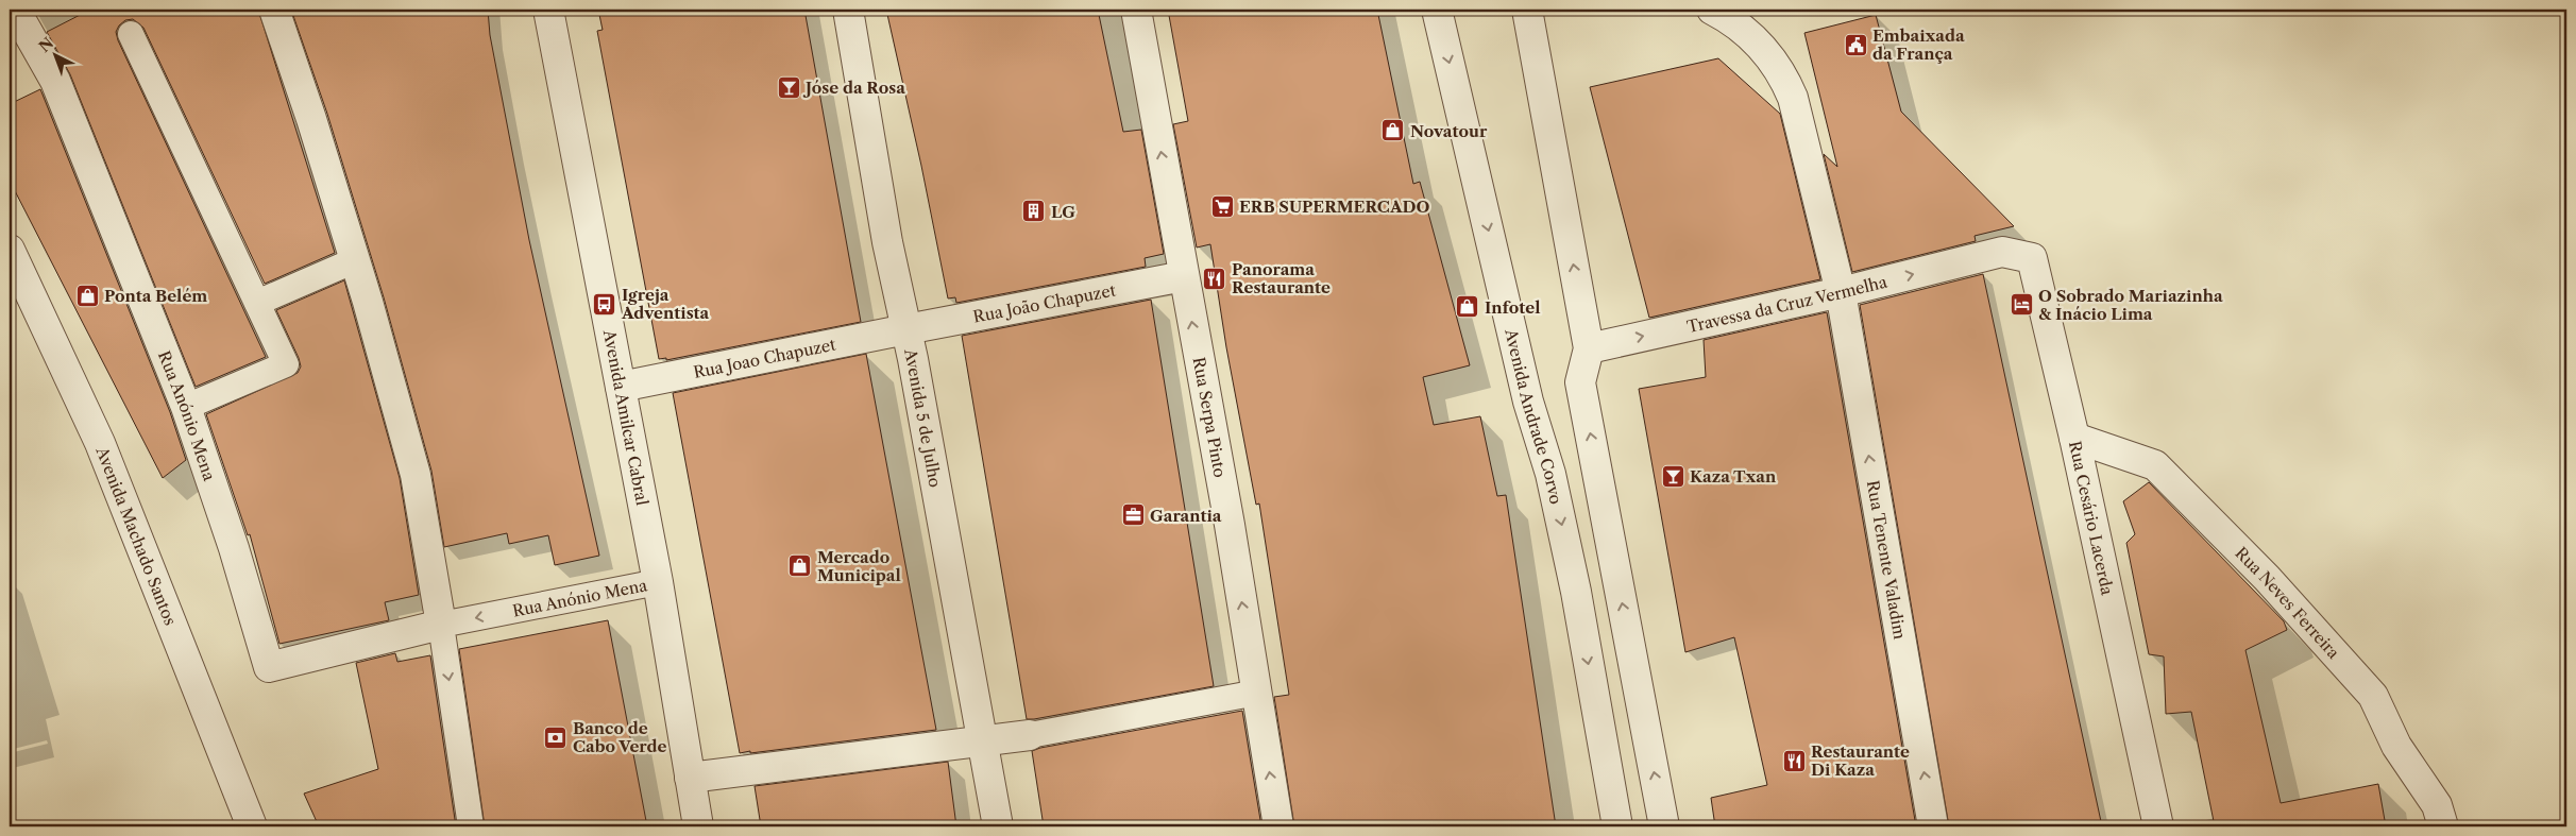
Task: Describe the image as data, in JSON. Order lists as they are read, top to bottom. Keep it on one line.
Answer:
{"streets":{"street":["Rua João Chapuzet","Travessa da Cruz Vermelha","Rua Joao Chapuzet","Rua Anónio Mena","Avenida Andrade Corvo","Avenida Amilcar Cabral","Avenida 5 de Julho","Rua Serpa Pinto","Rua Cesário Lacerda","Avenida Machado Santos","Rua Tenente Valadim","Rua Neves Ferreira"]},"crossings":[["Rua João Chapuzet","Rua Joao Chapuzet"],["Rua João Chapuzet","Avenida 5 de Julho"],["Rua João Chapuzet","Rua Serpa Pinto"],["Travessa da Cruz Vermelha","Rua Cesário Lacerda"],["Travessa da Cruz Vermelha","Rua Tenente Valadim"],["Rua Joao Chapuzet","Avenida Amilcar Cabral"],["Rua Joao Chapuzet","Avenida 5 de Julho"],["Rua Anónio Mena","Avenida Amilcar Cabral"],["Rua Cesário Lacerda","Rua Neves Ferreira"]],"one_way":["Travessa da Cruz Vermelha","Rua Serpa Pinto","Rua Tenente Valadim"],"places":{"public building":["Embaixada da França"],"bar":["Jóse da Rosa","Kaza Txan"],"shop":["Novatour","Ponta Belém","Infotel","Mercado Municipal"],"supermarket":["ERB SUPERMERCADO"],"building":["LG"],"restaurant":["Panorama Restaurante","Restaurante Di Kaza"],"bus stop":["Igreja Adventista"],"hotel":["O Sobrado Mariazinha & Inácio Lima"],"office":["Garantia"],"bank":["Banco de Cabo Verde"]},"north":"top left"}
